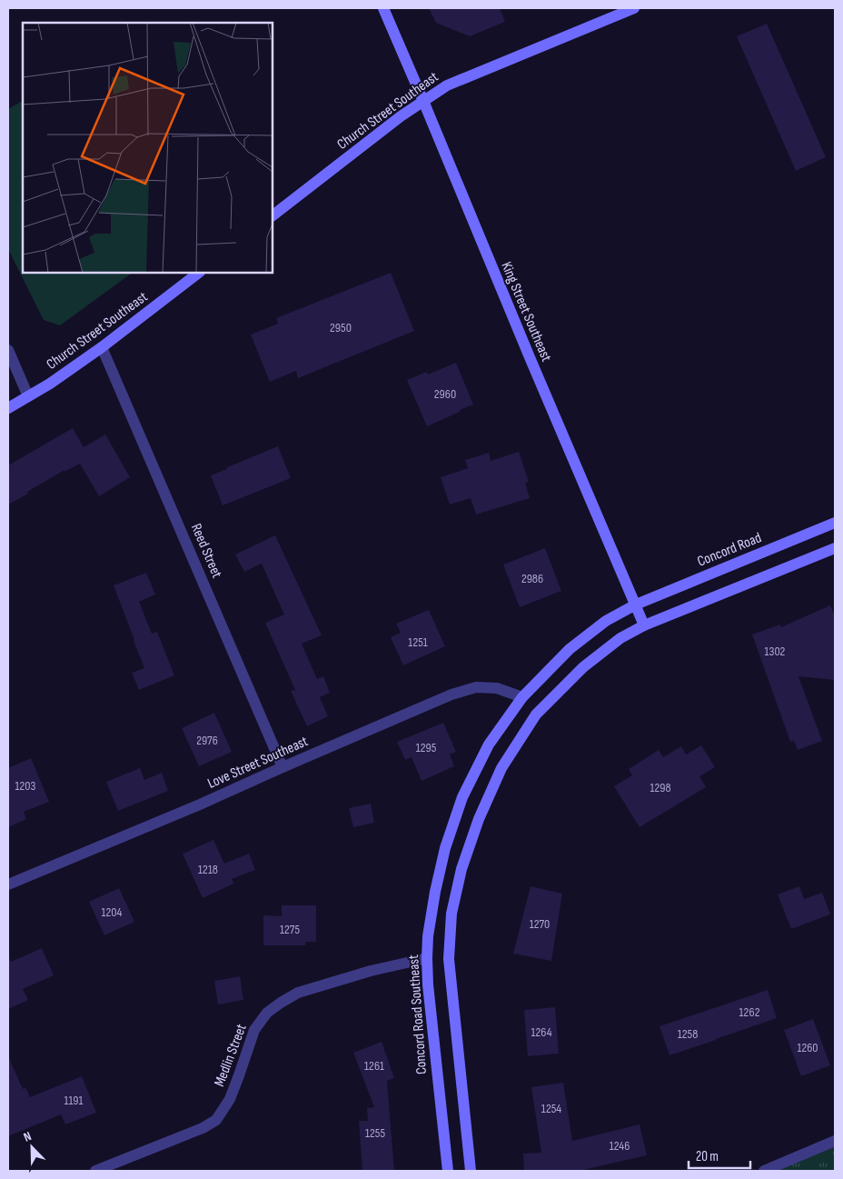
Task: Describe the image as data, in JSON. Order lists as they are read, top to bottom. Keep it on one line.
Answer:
{"streets":{"main road":["Church Street Southeast","King Street Southeast","Concord Road","Concord Road Southeast"],"street":["Reed Street","Love Street Southeast","Medlin Street"]},"crossings":[["Church Street Southeast","King Street Southeast"],["Church Street Southeast","Reed Street"],["King Street Southeast","Concord Road"],["King Street Southeast","Concord Road Southeast"],["Concord Road","Concord Road Southeast"],["Reed Street","Love Street Southeast"],["Love Street Southeast","Concord Road Southeast"],["Concord Road Southeast","Medlin Street"]],"house_numbers":["2950","2960","2986","1251","1302","2976","1295","1203","1298","1218","1204","1270","1275","1262","1264","1258","1260","1261","1191","1254","1255","1246"],"scale_bar":"20 m","north":"top left"}
